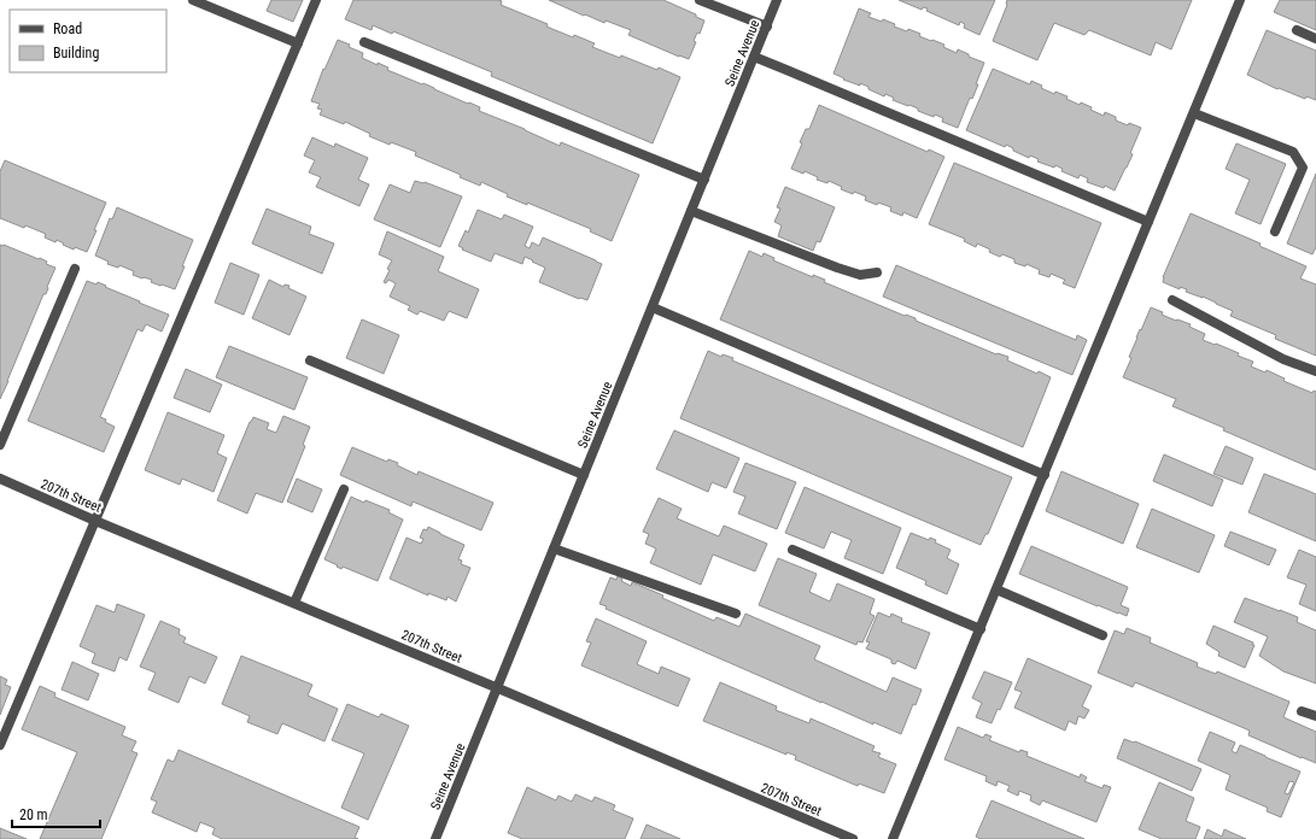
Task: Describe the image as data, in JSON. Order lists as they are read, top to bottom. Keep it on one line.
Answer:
{"streets":{"street":["Seine Avenue","207th Street"]},"crossings":[["Seine Avenue","207th Street"]],"legend":["Road","Building"],"scale_bar":"20 m"}
